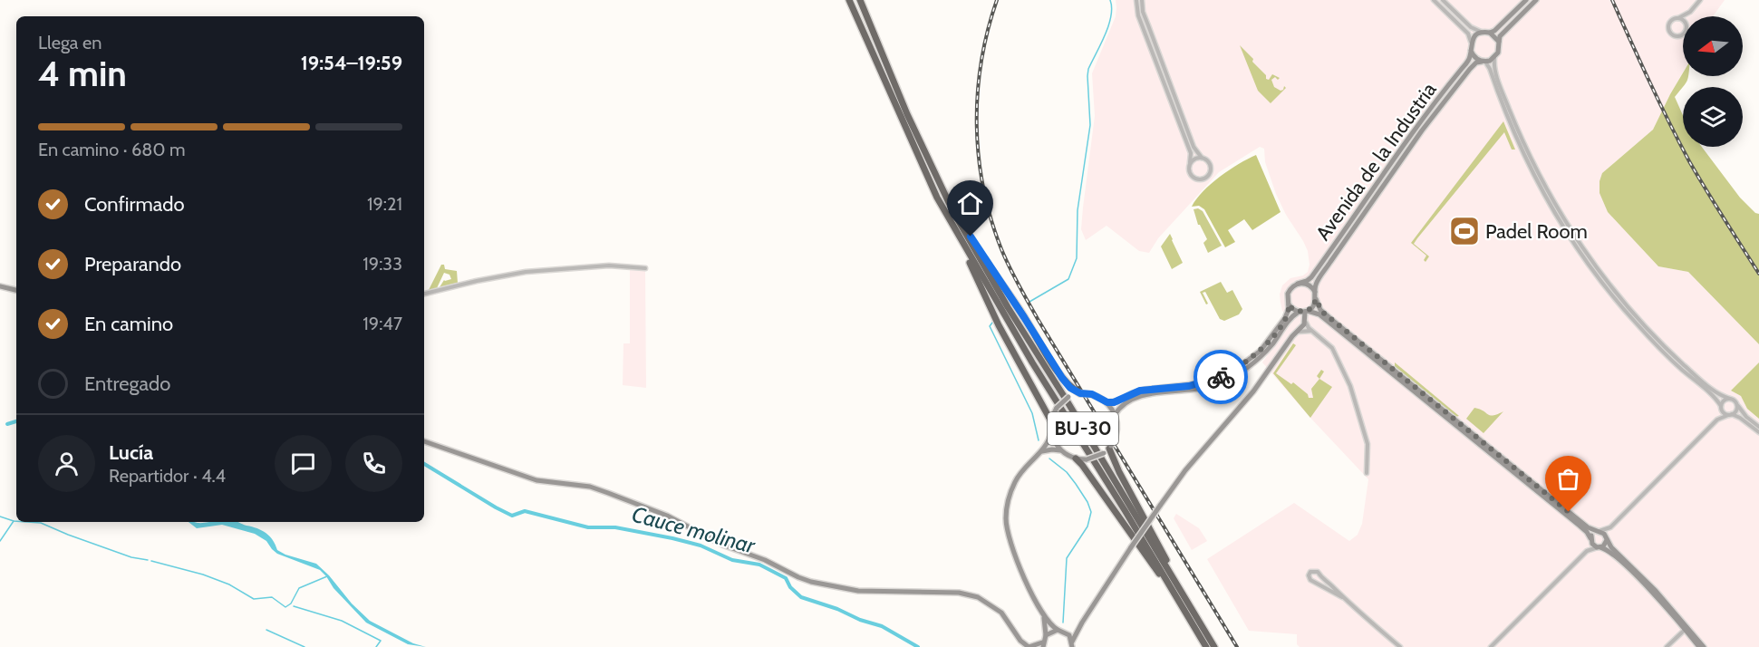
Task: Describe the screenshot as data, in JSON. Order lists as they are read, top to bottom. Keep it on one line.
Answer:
{"streets":{"highway":["BU-30"],"main road":["Avenida de la Industria"]},"water":["Cauce molinar"],"places":{"sports":["Padel Room"]},"north":"left","page":{"heading":["4 min","Llega en","19:54–19:59"],"panel":["Lucía","Repartidor · 4.4"],"bar":"En camino · 680 m","list":[["Confirmado","19:21"],["Preparando","19:33"],["En camino","19:47"],"Entregado"]}}
